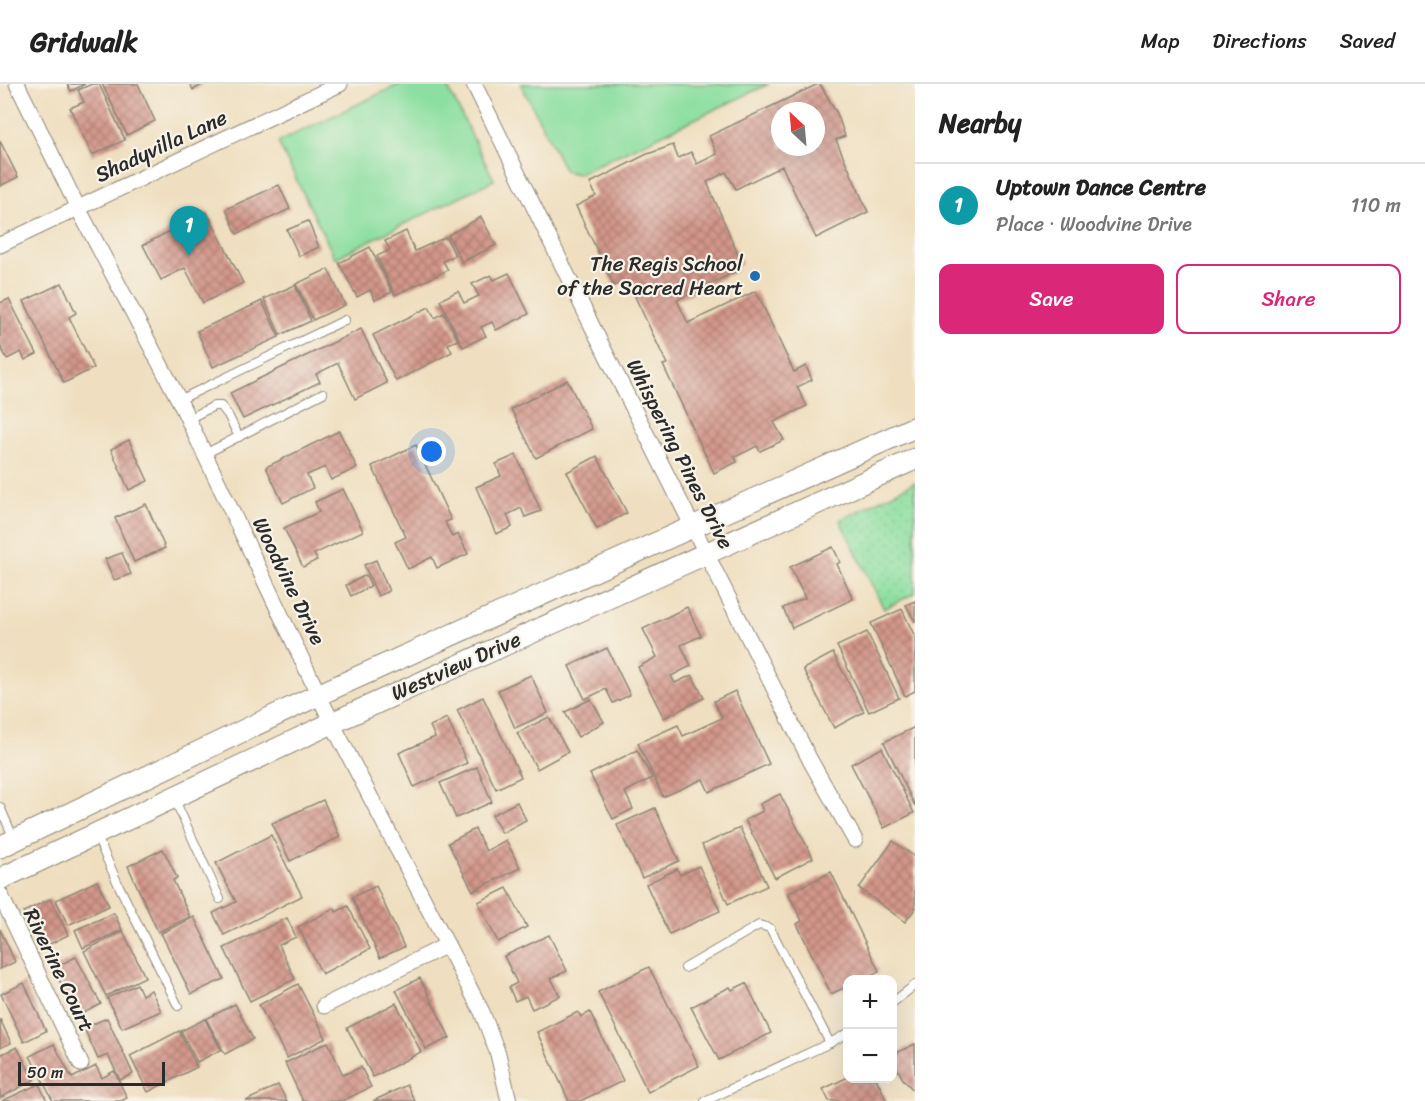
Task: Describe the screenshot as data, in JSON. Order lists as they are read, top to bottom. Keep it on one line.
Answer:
{"streets":{"main road":["Westview Drive"],"street":["Shadyvilla Lane","Whispering Pines Drive","Woodvine Drive","Riverine Court"]},"crossings":[["Shadyvilla Lane","Woodvine Drive"],["Whispering Pines Drive","Westview Drive"],["Woodvine Drive","Westview Drive"]],"places":["The Regis School of the Sacred Heart"],"scale_bar":"50 m","north":"top left","page":{"header":"Gridwalk","nav":["Map","Directions","Saved"],"heading":"Nearby","list":[{"mark":"1","name":"Uptown Dance Centre","note":"Place · Woodvine Drive","value":"110 m"}],"pins":"1","buttons":["Save","Share"],"map_buttons":["+","−"],"scale":"50 m"}}
